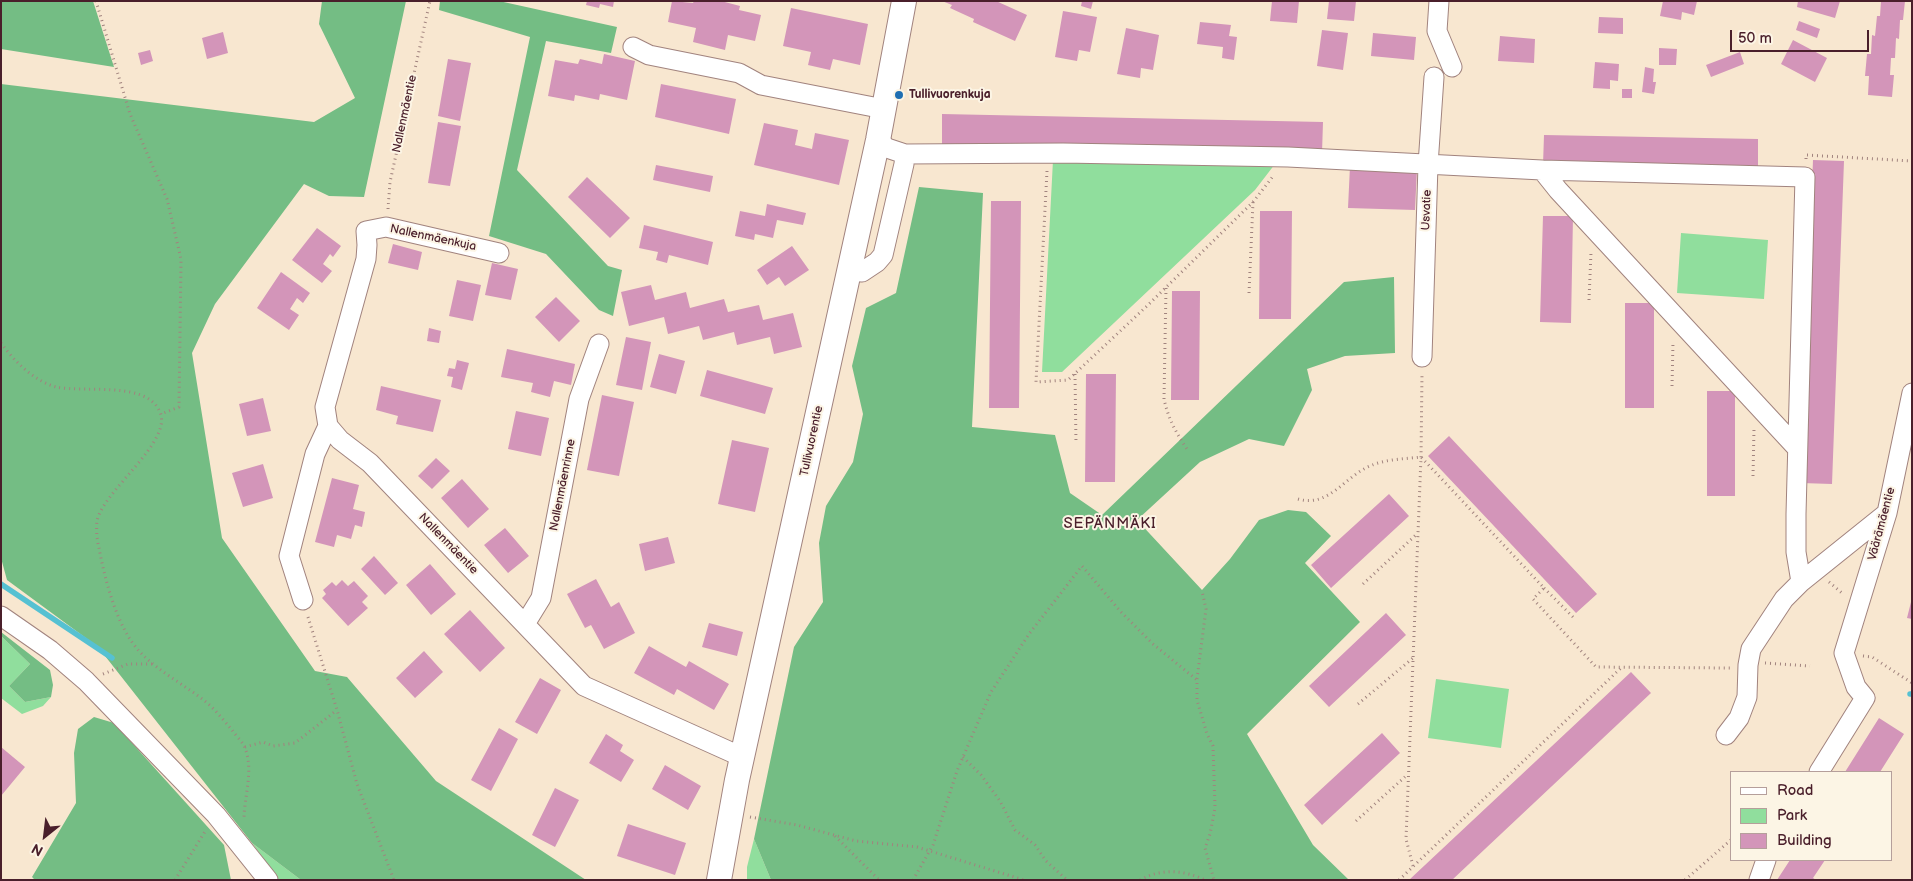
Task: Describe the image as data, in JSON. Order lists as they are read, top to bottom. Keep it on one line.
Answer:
{"streets":{"main road":["Tullivuorentie"],"street":["Nallenmäentie","Usvatie","Nallenmäenkuja","Nallenmäenrinne","Väärämäentie"]},"crossings":[["Nallenmäentie","Nallenmäenkuja"],["Nallenmäentie","Tullivuorentie"],["Nallenmäentie","Nallenmäenrinne"]],"districts":["SEPÄNMÄKI"],"places":["Tullivuorenkuja"],"legend":["Road","Park","Building"],"scale_bar":"50 m","north":"bottom left"}
